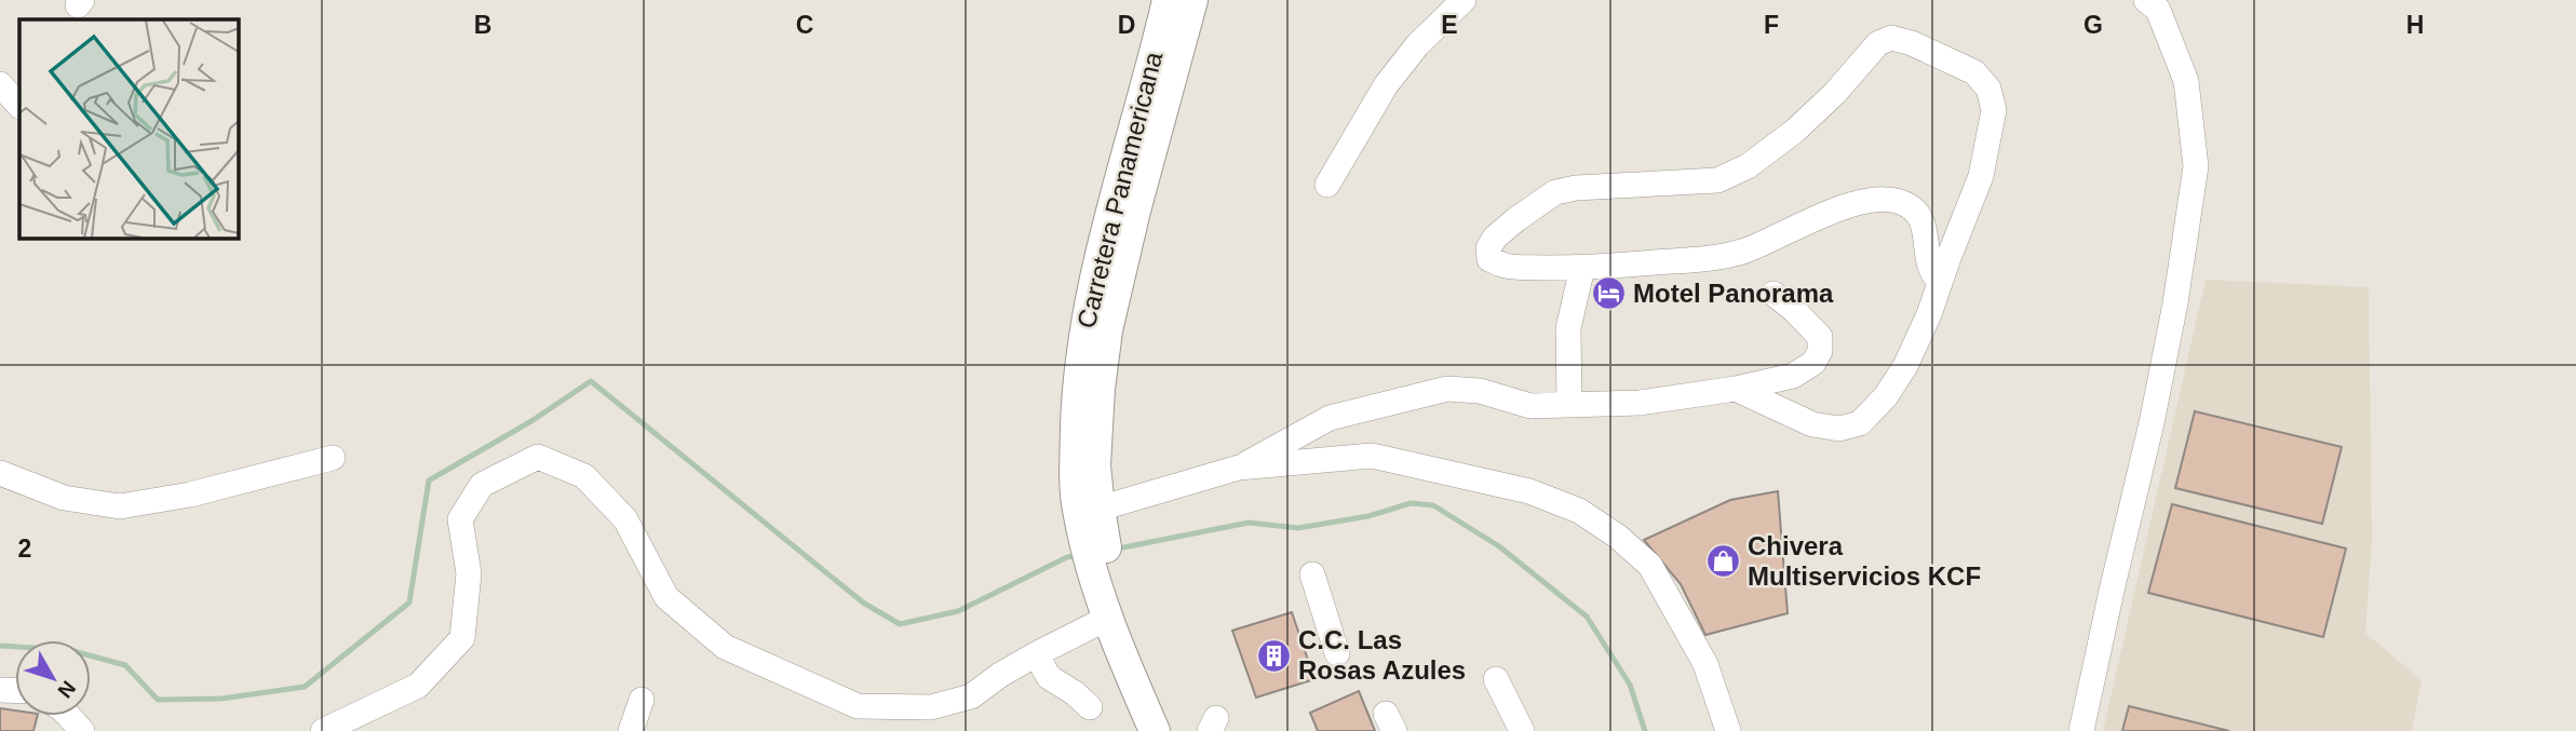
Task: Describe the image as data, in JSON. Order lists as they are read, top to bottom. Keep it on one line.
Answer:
{"streets":{"main road":["Carretera Panamericana"]},"places":{"hotel":["Motel Panorama"],"shop":["Chivera Multiservicios KCF"],"building":["C.C. Las Rosas Azules"]},"north":"bottom right","grid":{"columns":["B","C","D","E","F","G","H"],"rows":["2"]}}
